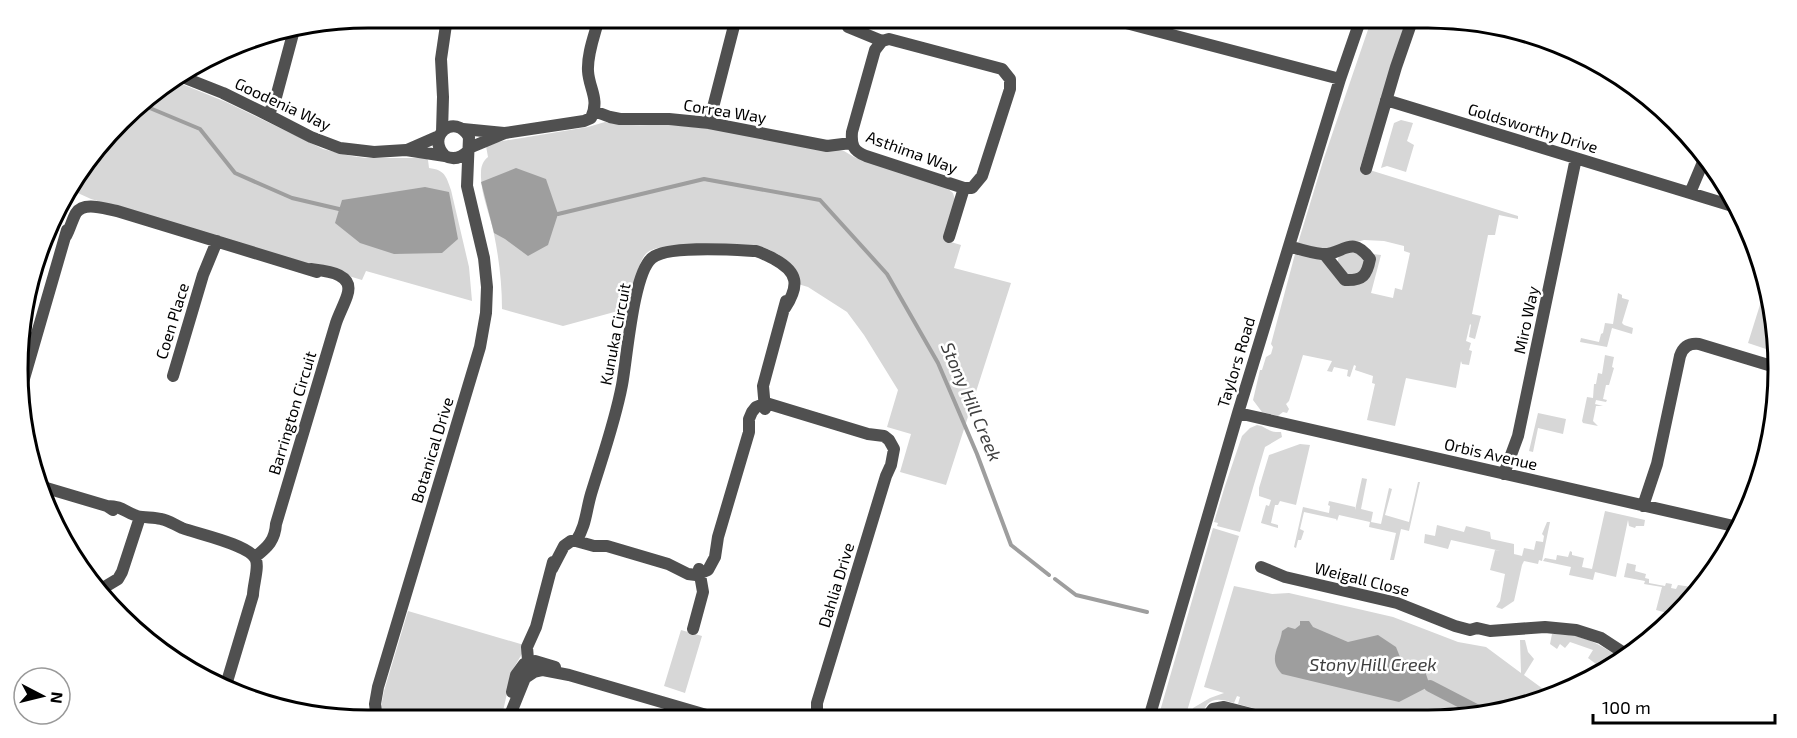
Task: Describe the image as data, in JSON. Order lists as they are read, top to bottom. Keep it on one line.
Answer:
{"streets":{"street":["Goodenia Way","Correa Way","Goldsworthy Drive","Asthima Way","Miro Way","Coen Place","Kunuka Circuit","Taylors Road","Barrington Circuit","Botanical Drive","Orbis Avenue","Weigall Close","Dahlia Drive"]},"crossings":[["Goodenia Way","Botanical Drive"],["Correa Way","Asthima Way"],["Goldsworthy Drive","Miro Way"],["Miro Way","Orbis Avenue"],["Coen Place","Barrington Circuit"],["Kunuka Circuit","Dahlia Drive"],["Taylors Road","Orbis Avenue"]],"water":["Stony Hill Creek"],"scale_bar":"100 m","north":"right"}
